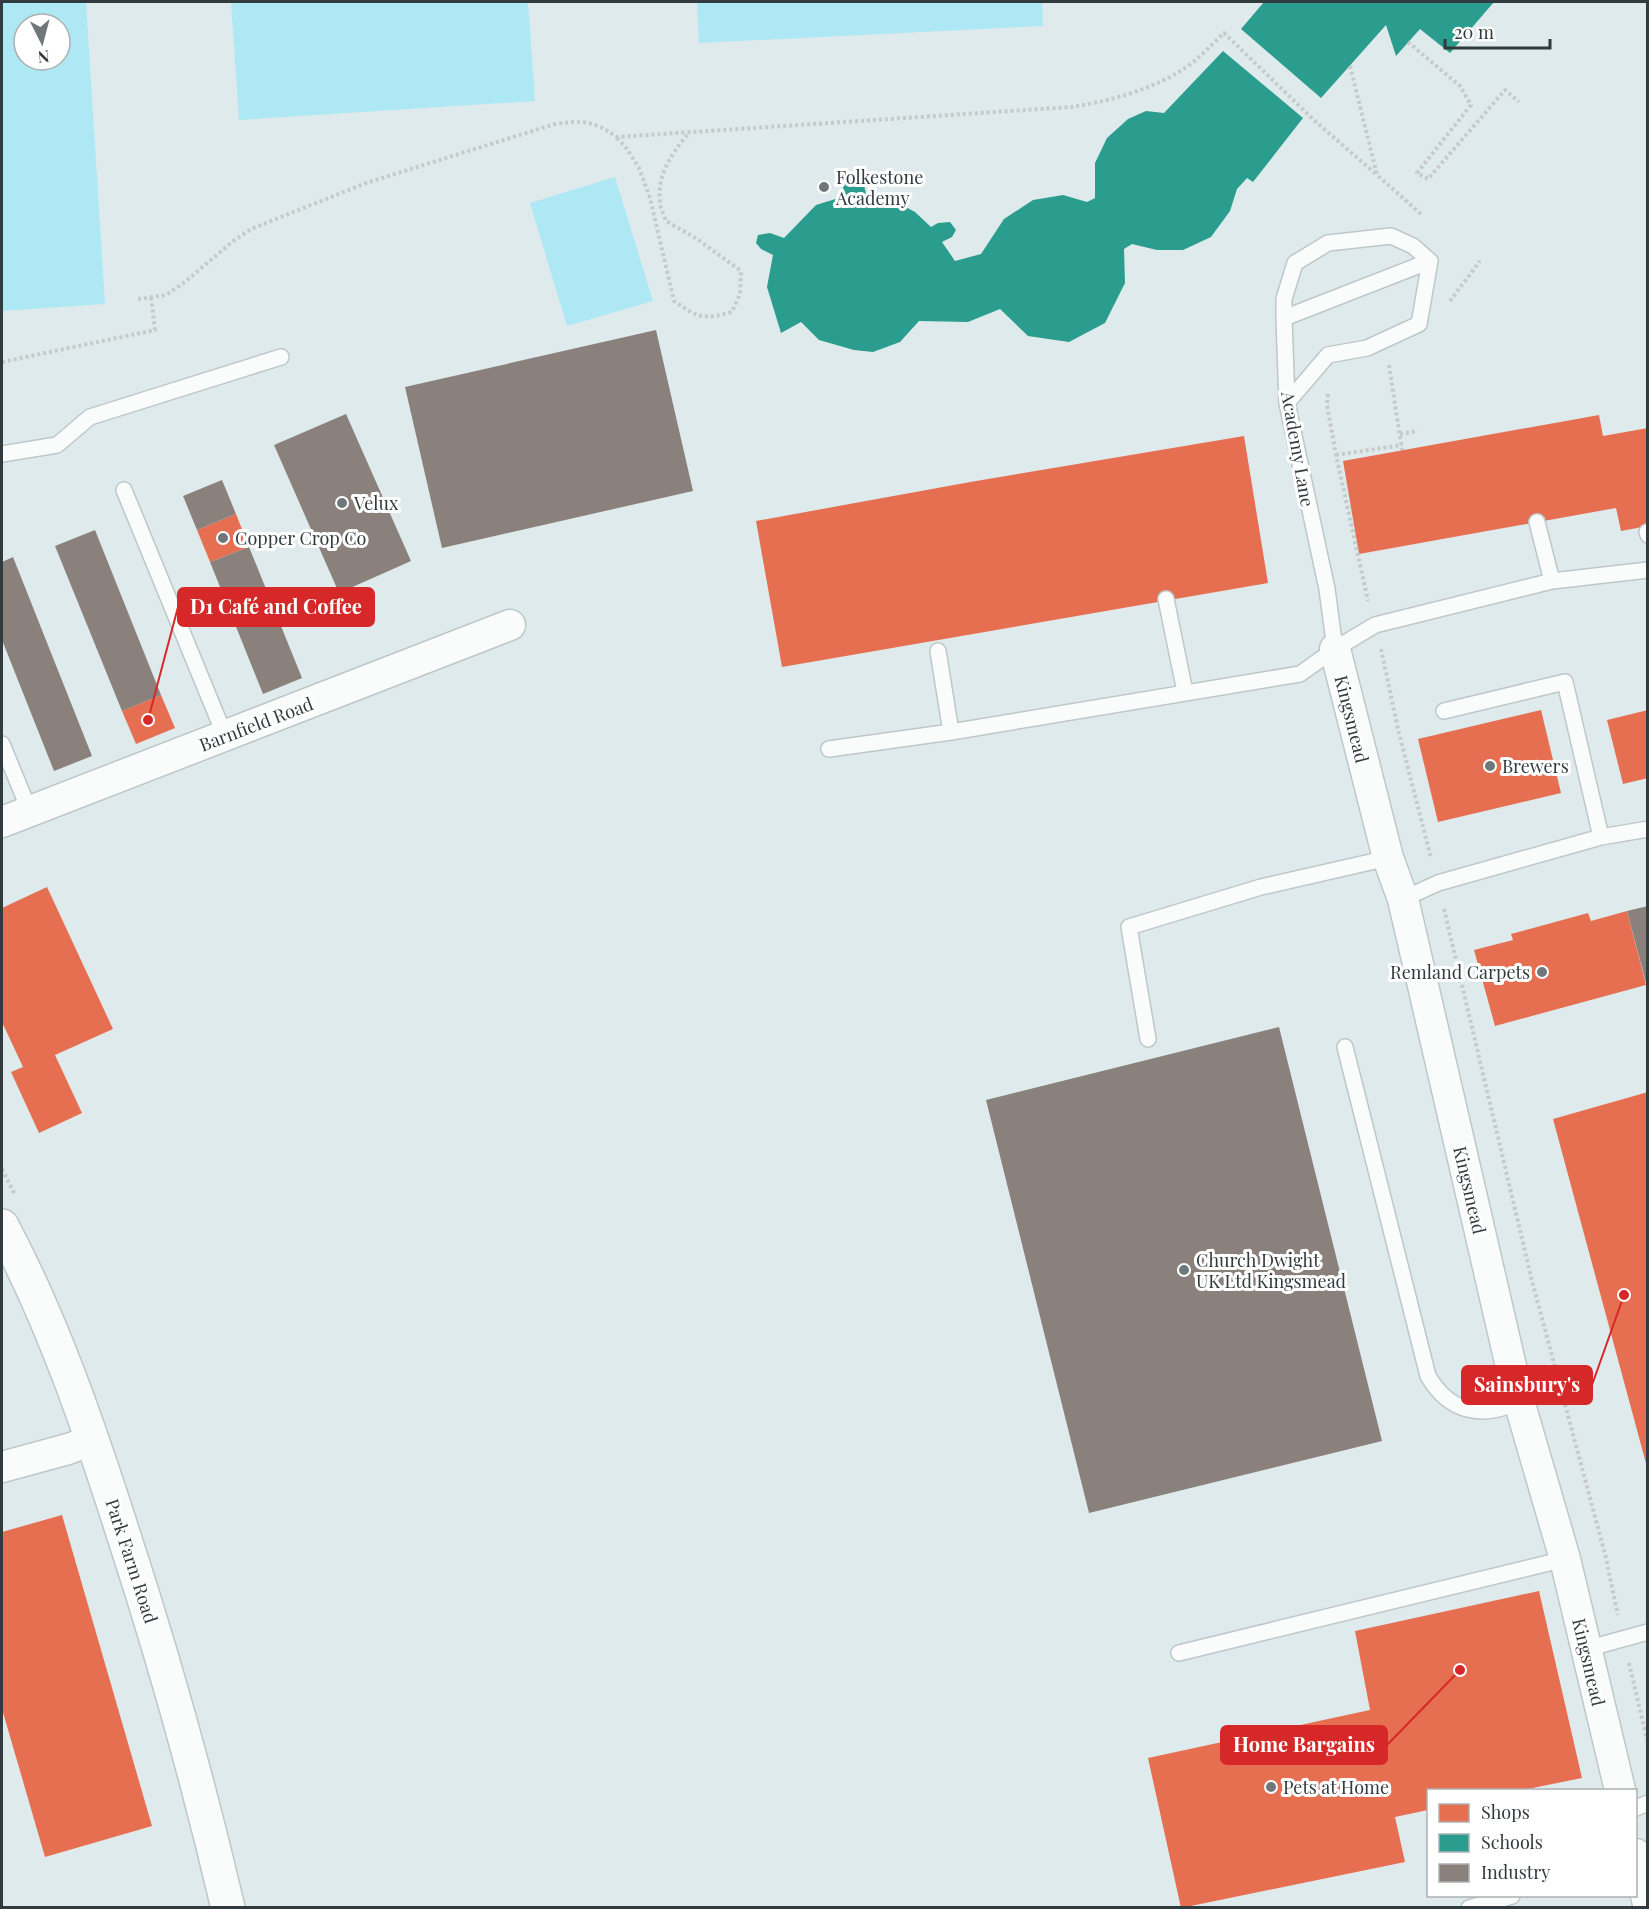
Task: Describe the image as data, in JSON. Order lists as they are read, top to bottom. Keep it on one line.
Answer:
{"streets":{"street":["Kingsmead","Barnfield Road","Park Farm Road"],"lane":["Academy Lane"]},"crossings":[["Academy Lane","Kingsmead"]],"places":["Folkestone Academy","Velux","Copper Crop Co","D1 Café and Coffee","Brewers","Remland Carpets","Church Dwight UK Ltd Kingsmead","Sainsbury's","Home Bargains","Pets at Home"],"legend":["Shops","Schools","Industry"],"scale_bar":"20 m","north":"bottom"}
